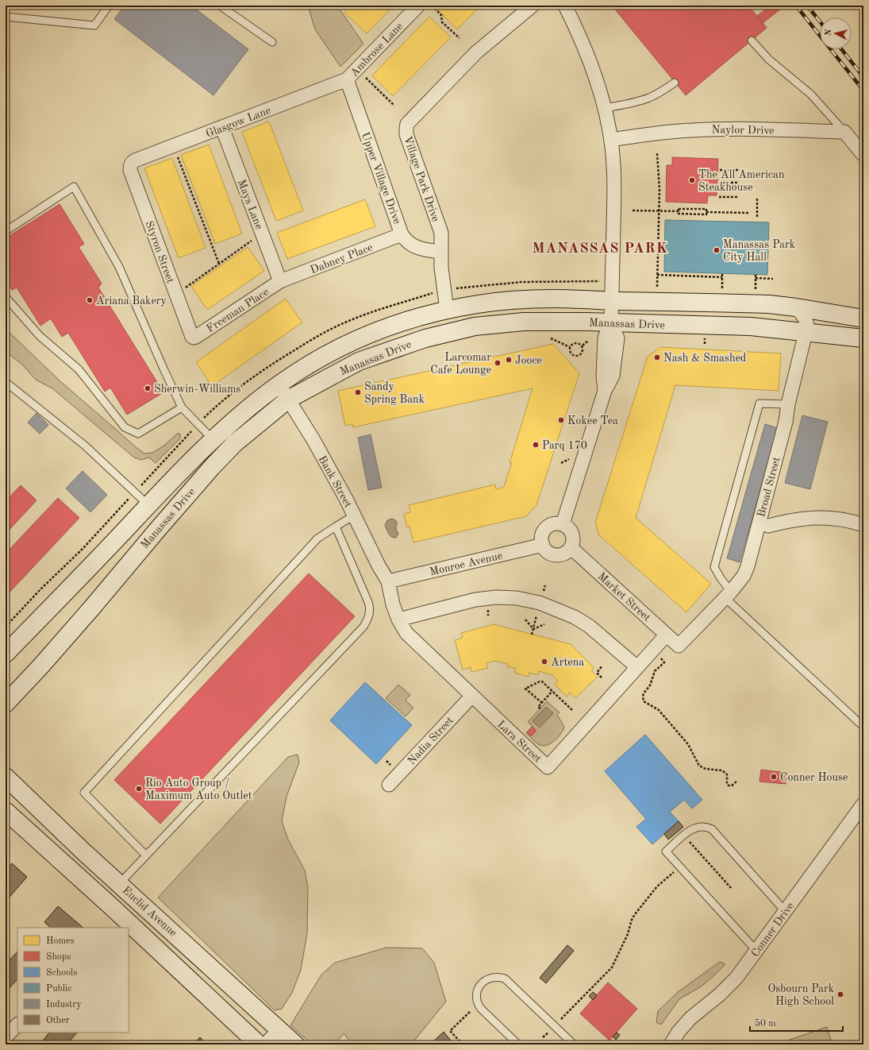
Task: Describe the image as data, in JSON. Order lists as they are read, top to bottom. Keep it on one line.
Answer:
{"streets":{"main road":["Manassas Drive","Euclid Avenue"],"street":["Ambrose Lane","Glasgow Lane","Naylor Drive","Upper Village Drive","Village Park Drive","Mays Lane","Styron Street","Dabney Place","Freeman Place","Bank Street","Broad Street","Monroe Avenue","Market Street","Nadia Street","Lara Street","Conner Drive"]},"crossings":[["Ambrose Lane","Glasgow Lane"],["Ambrose Lane","Upper Village Drive"],["Glasgow Lane","Upper Village Drive"],["Glasgow Lane","Mays Lane"],["Glasgow Lane","Styron Street"],["Upper Village Drive","Village Park Drive"],["Upper Village Drive","Dabney Place"],["Village Park Drive","Manassas Drive"],["Mays Lane","Dabney Place"],["Mays Lane","Freeman Place"],["Styron Street","Freeman Place"],["Dabney Place","Freeman Place"],["Manassas Drive","Bank Street"],["Manassas Drive","Broad Street"],["Bank Street","Monroe Avenue"],["Bank Street","Lara Street"],["Broad Street","Market Street"],["Monroe Avenue","Market Street"],["Monroe Avenue","Lara Street"],["Market Street","Lara Street"],["Nadia Street","Lara Street"]],"districts":["MANASSAS PARK"],"places":["The All American Steakhouse","Manassas Park City Hall","Ariana Bakery","Nash & Smashed","Jooce","Larcomar Cafe Lounge","Sherwin-Williams","Sandy Spring Bank","Kokee Tea","Parq 170","Artena","Conner House","Rio Auto Group / Maximum Auto Outlet","Osbourn Park High School"],"legend":["Homes","Shops","Schools","Public","Industry","Other"],"scale_bar":"50 m","north":"left"}
